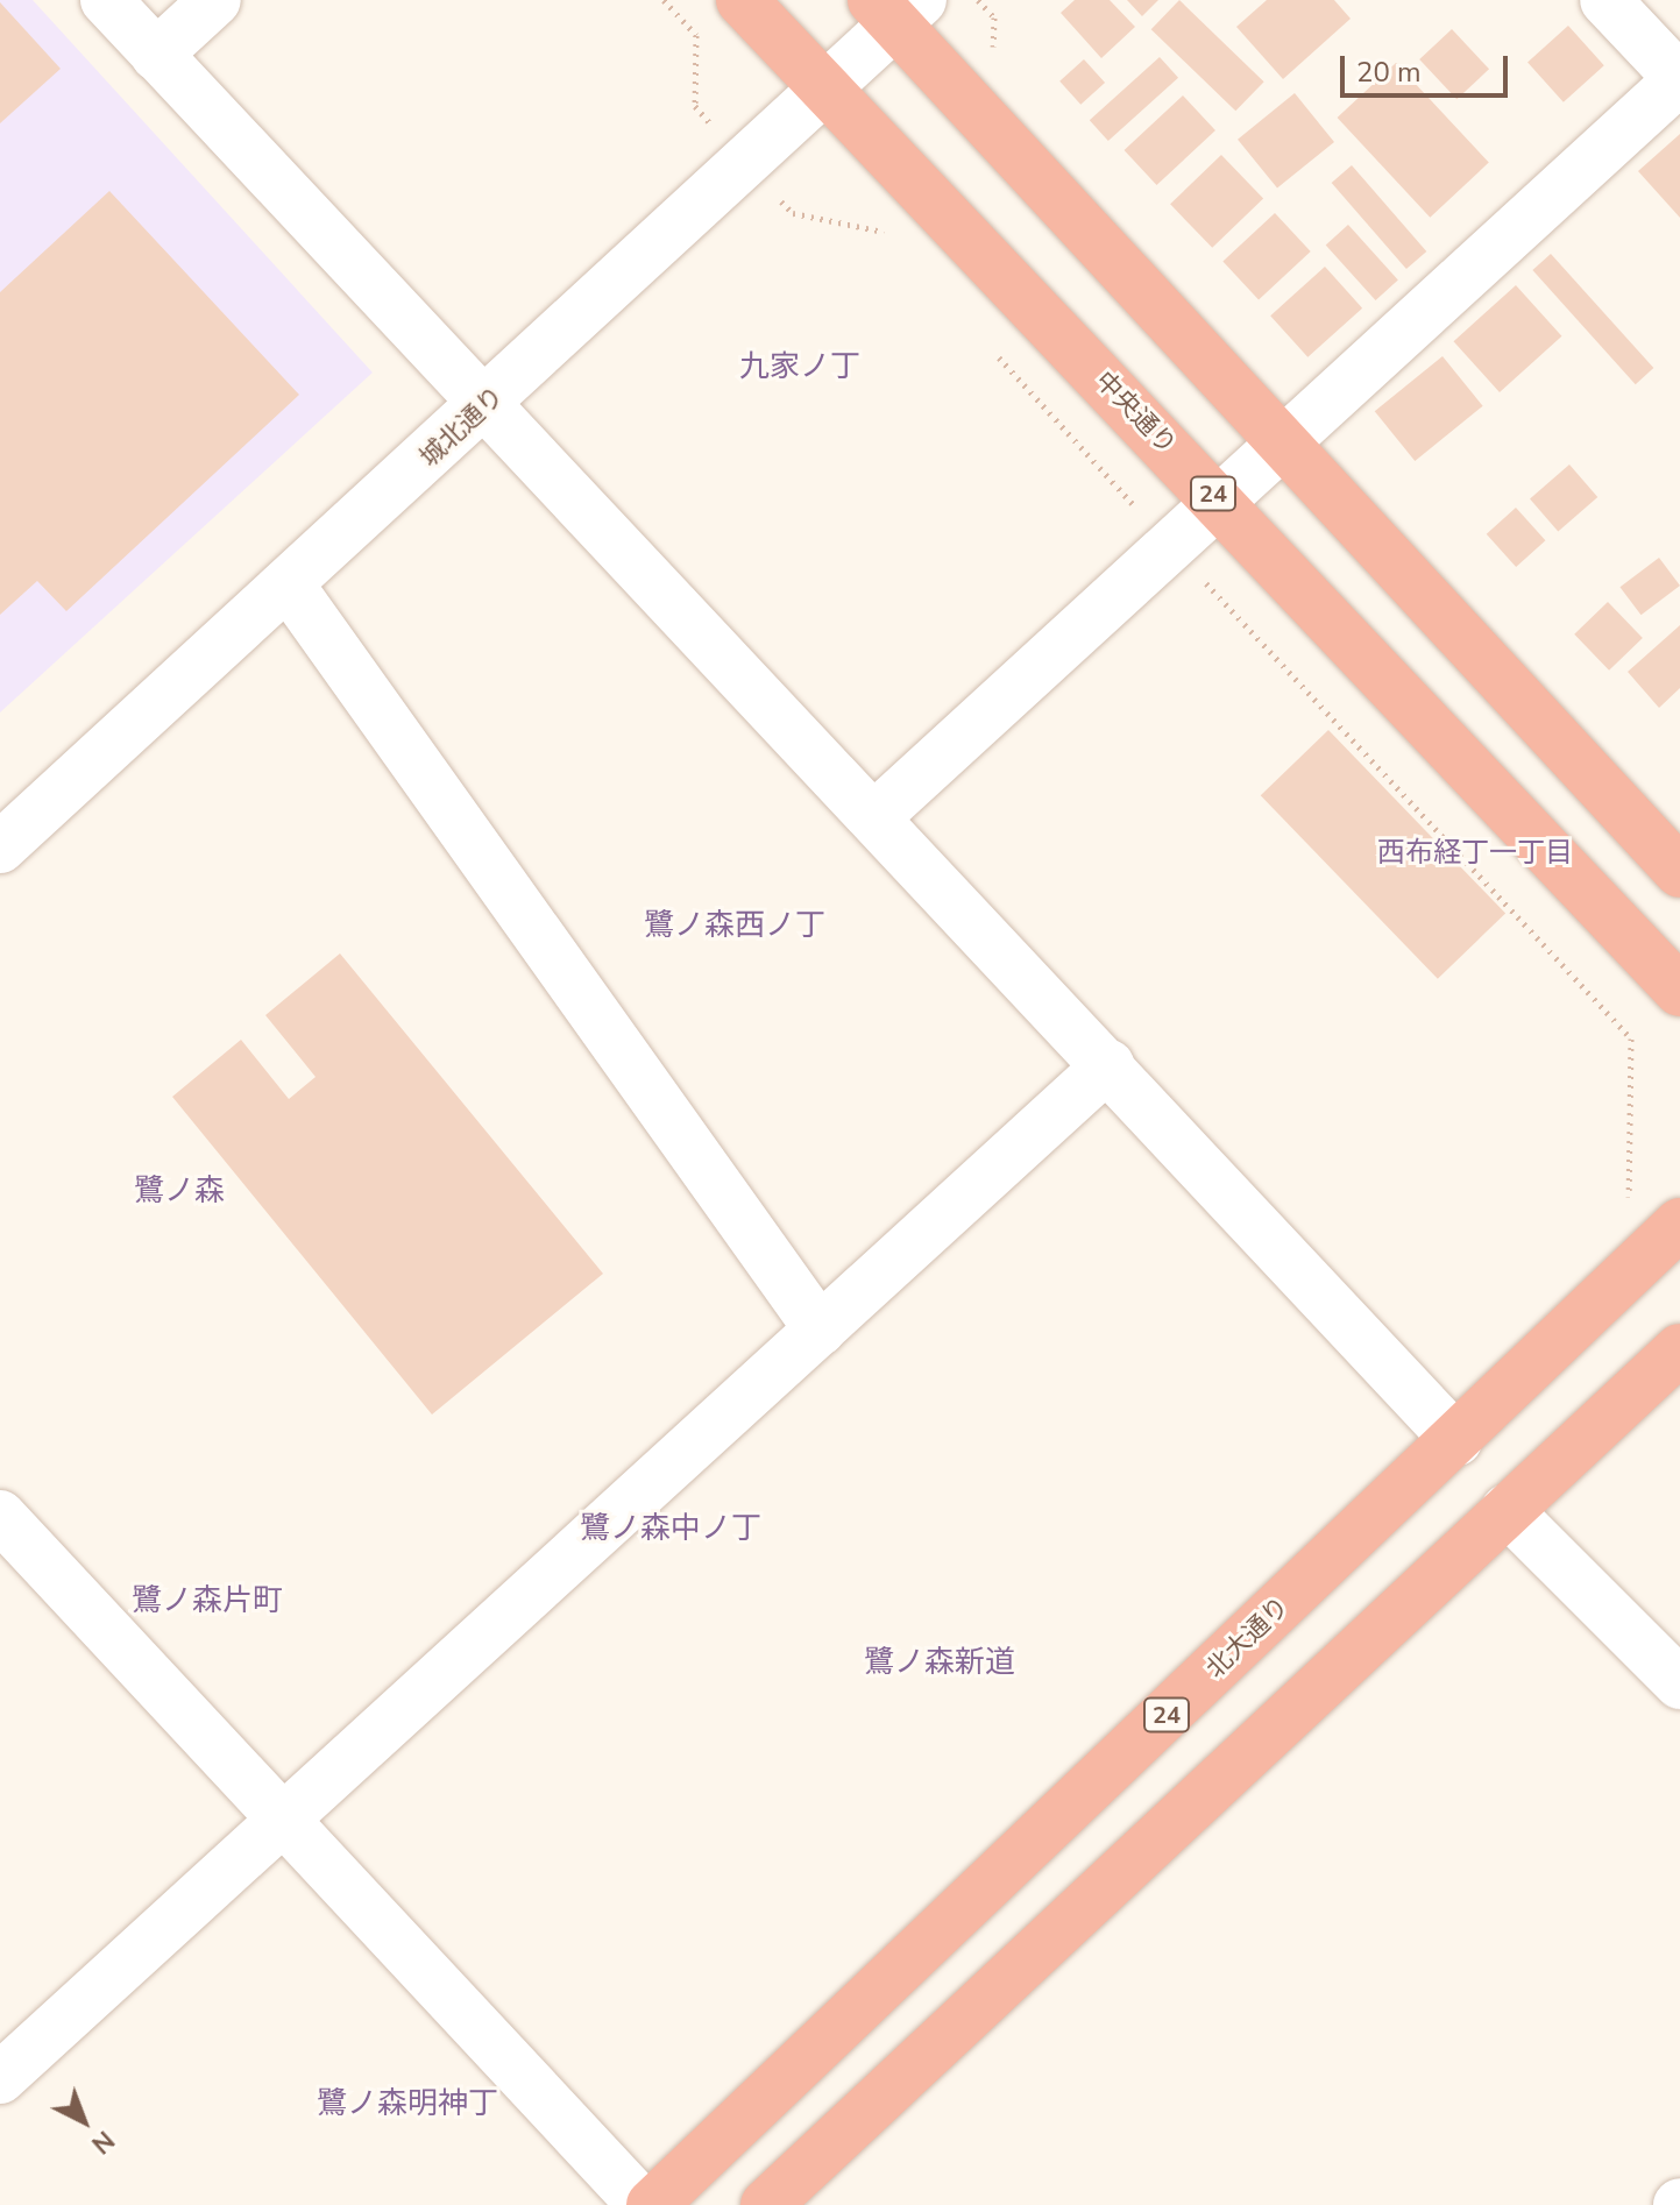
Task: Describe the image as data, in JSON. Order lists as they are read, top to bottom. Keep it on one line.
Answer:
{"streets":{"highway":["中央通り","24","北大通り"],"street":["城北通り"]},"crossings":[["中央通り","城北通り"]],"districts":["九家ノ丁","西布経丁一丁目","鷺ノ森西ノ丁","鷺ノ森","鷺ノ森中ノ丁","鷺ノ森片町","鷺ノ森新道","鷺ノ森明神丁"],"scale_bar":"20 m","north":"bottom right"}
